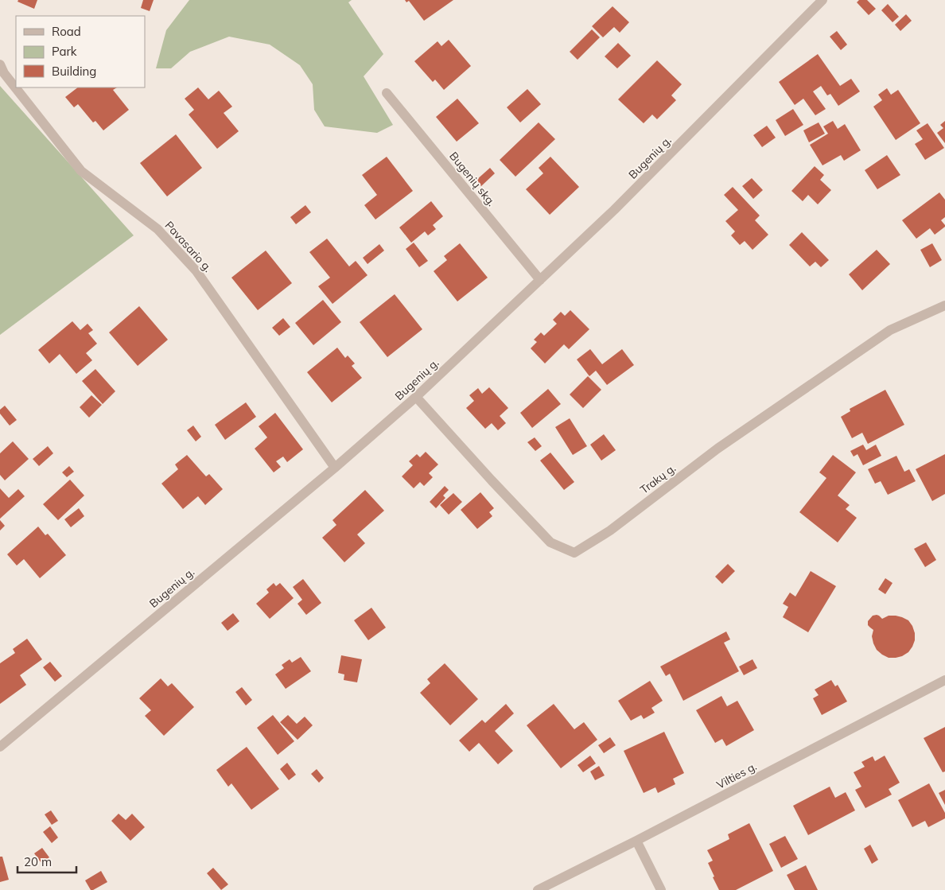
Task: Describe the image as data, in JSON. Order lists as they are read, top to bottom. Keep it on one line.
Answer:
{"streets":{"street":["Bugenių g.","Bugenių skg.","Pavasario g.","Trakų g.","Vilties g."]},"crossings":[["Bugenių g.","Bugenių skg."],["Bugenių g.","Pavasario g."],["Bugenių g.","Trakų g."]],"legend":["Road","Park","Building"],"scale_bar":"20 m"}
